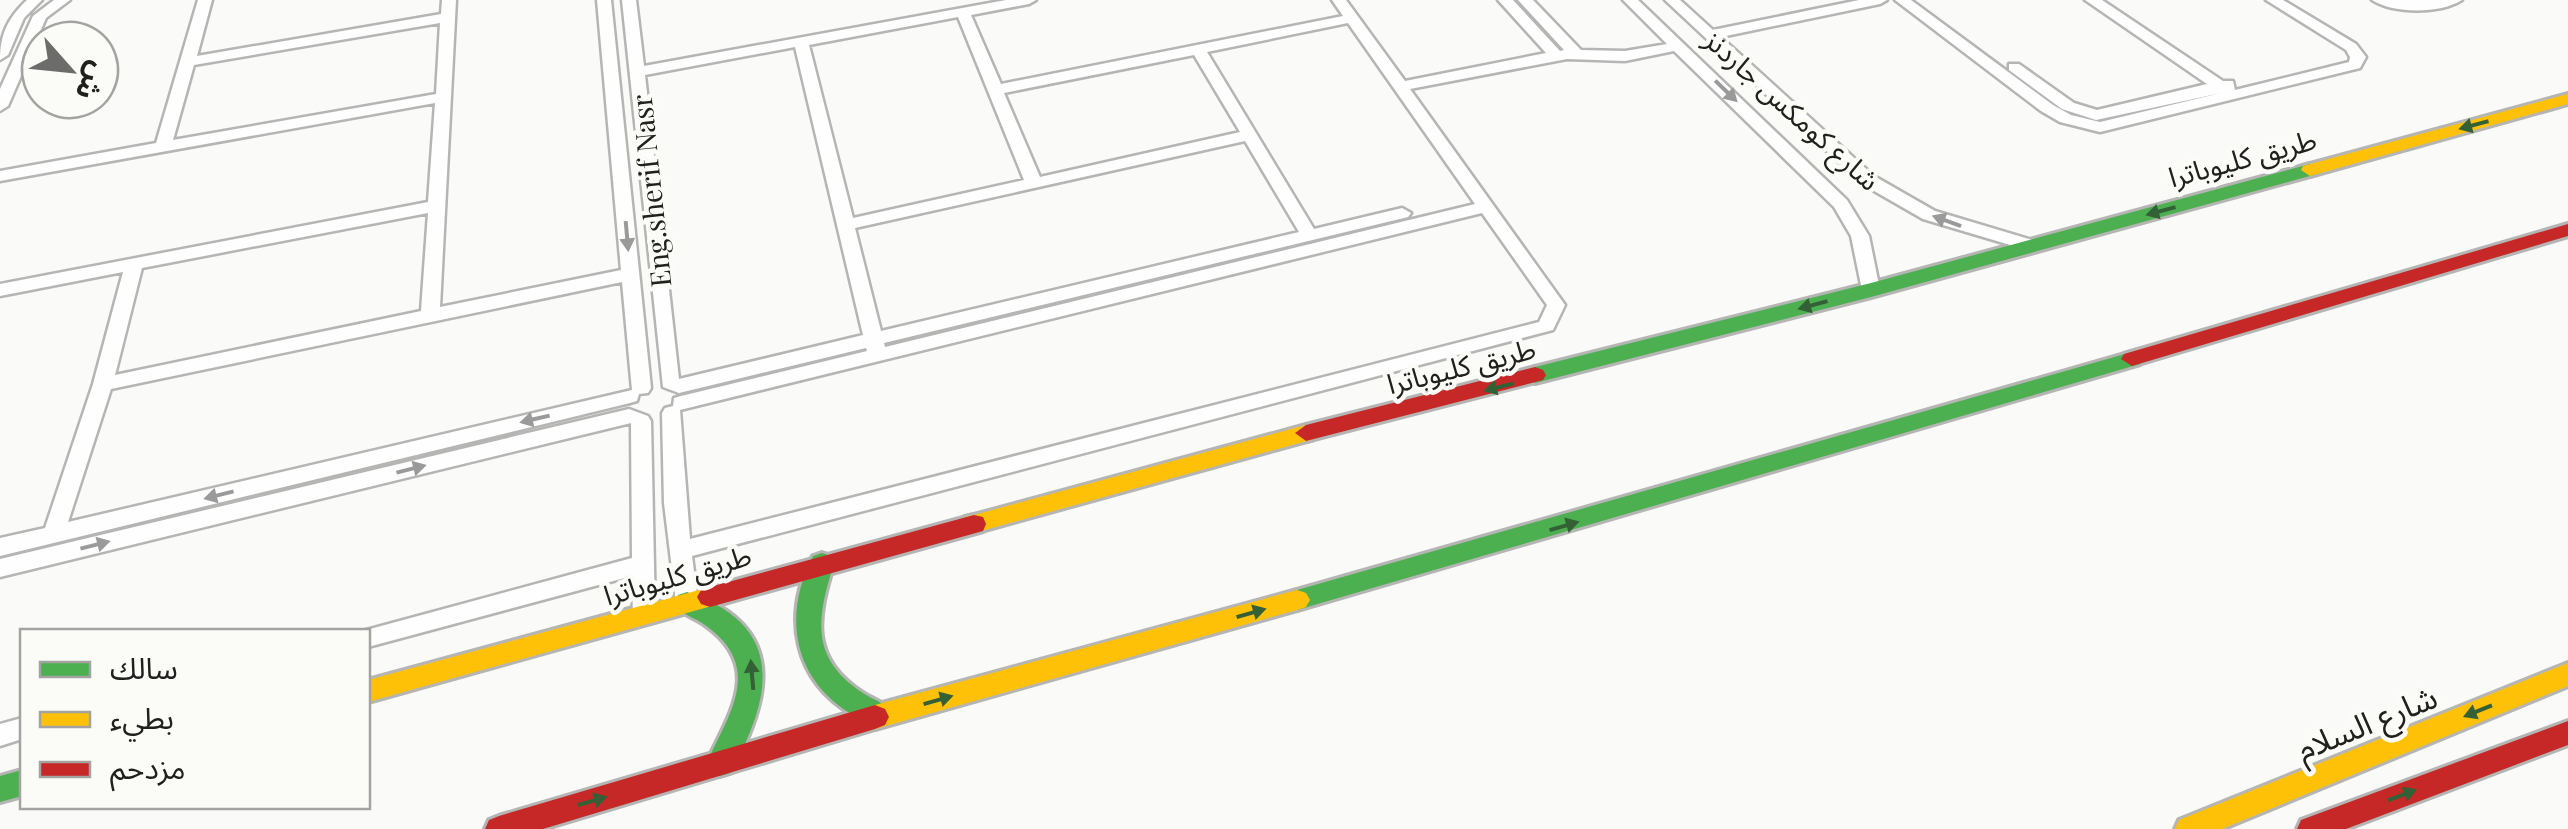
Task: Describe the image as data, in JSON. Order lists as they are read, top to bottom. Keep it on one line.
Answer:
{"streets":{"main road":["طريق كليوباترا","شارع السلام"],"street":["شارع كومكس جاردنز","Eng.sherif Nasr"]},"crossings":[["شارع كومكس جاردنز","طريق كليوباترا"],["طريق كليوباترا","Eng.sherif Nasr"]],"legend":["سالك","بطيء","مزدحم"],"north":"bottom right"}
